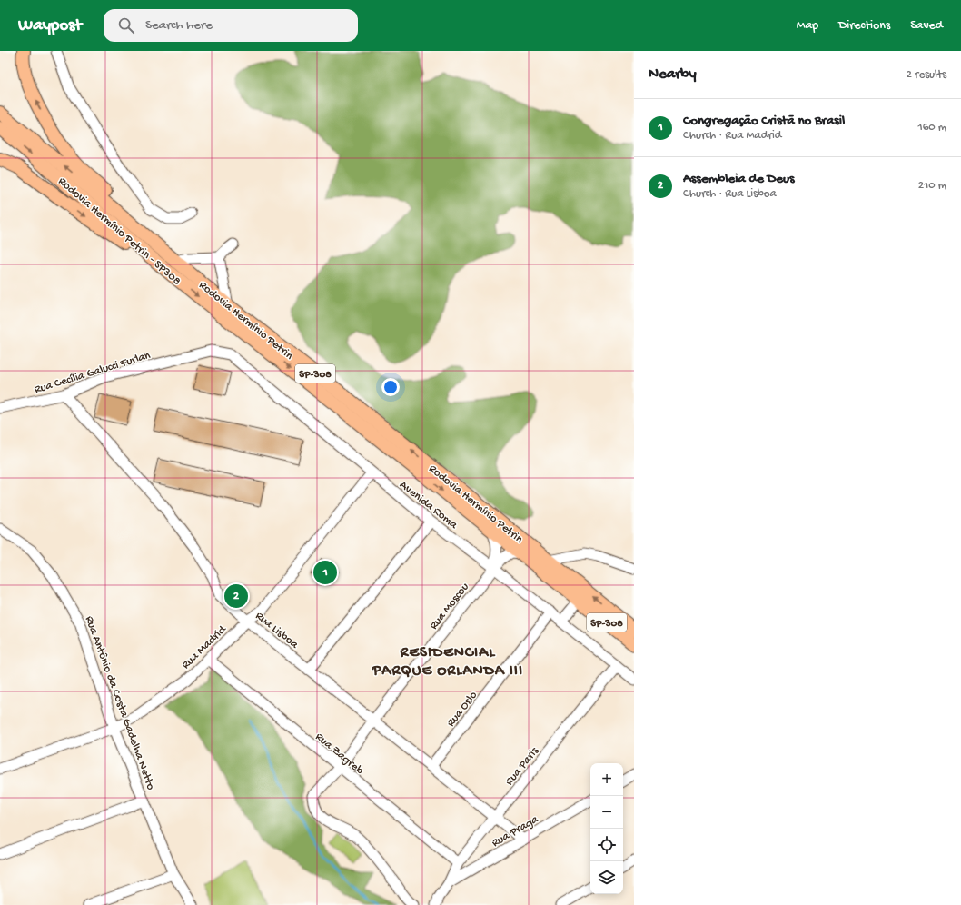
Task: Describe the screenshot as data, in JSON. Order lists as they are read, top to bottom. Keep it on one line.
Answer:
{"streets":{"main road":["Rodovia Hermínio Petrin - SP308","Rodovia Hermínio Petrin","SP-308"],"street":["Rua Cecília Galucci Furlan","Avenida Roma","Rua Moscou","Rua Lisboa","Rua Madrid","Rua Antônio da Costa Gadelha Netto","Rua Oslo","Rua Zagreb","Rua Paris","Rua Praga"]},"crossings":[["Rodovia Hermínio Petrin - SP308","Rodovia Hermínio Petrin"],["Rodovia Hermínio Petrin - SP308","Rua Moscou"],["Rua Cecília Galucci Furlan","Avenida Roma"],["Rua Cecília Galucci Furlan","Rua Lisboa"],["Avenida Roma","Rua Moscou"],["Avenida Roma","Rua Madrid"],["Avenida Roma","Rua Oslo"],["Avenida Roma","Rua Paris"],["Rua Moscou","Rua Lisboa"],["Rua Moscou","Rua Zagreb"],["Rua Lisboa","Rua Madrid"],["Rua Lisboa","Rua Oslo"],["Rua Lisboa","Rua Paris"],["Rua Lisboa","Rua Praga"],["Rua Madrid","Rua Antônio da Costa Gadelha Netto"],["Rua Madrid","Rua Zagreb"],["Rua Zagreb","Rua Paris"],["Rua Paris","Rua Praga"]],"districts":["RESIDENCIAL PARQUE ORLANDA III"],"page":{"header":"Waypost","search":"Search here","nav":["Map","Directions","Saved"],"heading":["Nearby","2 results"],"list":[{"mark":"1","name":"Congregação Cristã no Brasil","note":"Church · Rua Madrid","value":"160 m"},{"mark":"2","name":"Assembleia de Deus","note":"Church · Rua Lisboa","value":"210 m"}],"pins":["1","2"],"map_buttons":["+","−"]}}
